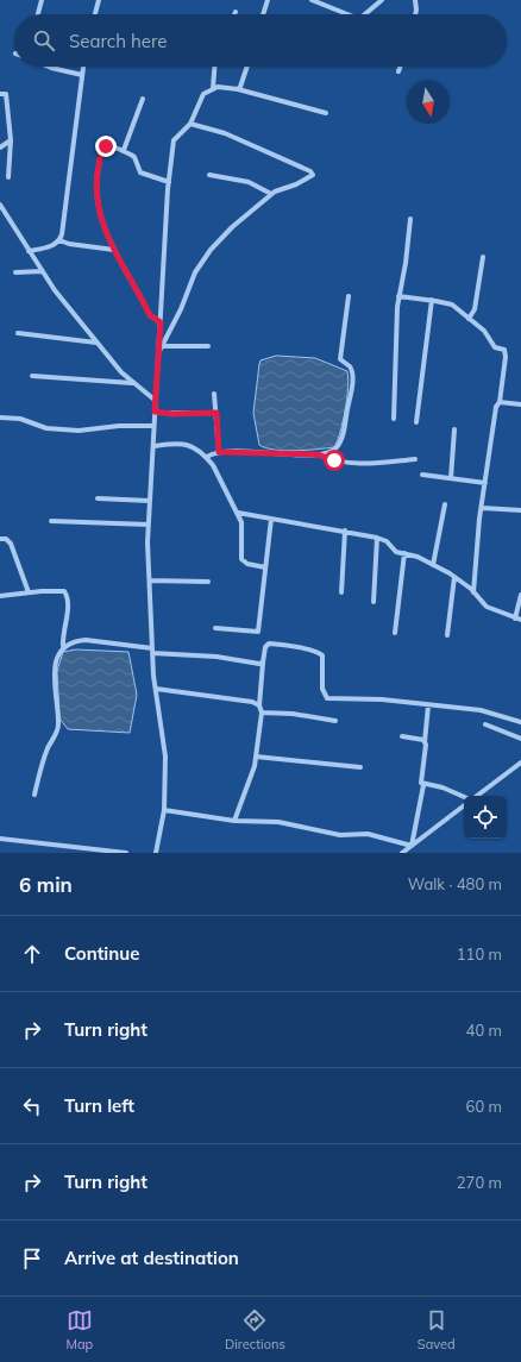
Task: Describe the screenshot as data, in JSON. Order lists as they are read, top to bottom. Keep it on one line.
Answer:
{"north":"bottom","page":{"search":"Search here","heading":["6 min","Walk · 480 m"],"list":[["Continue","110 m"],["Turn right","40 m"],["Turn left","60 m"],["Turn right","270 m"],"Arrive at destination"],"nav":["Map","Directions","Saved"]}}
